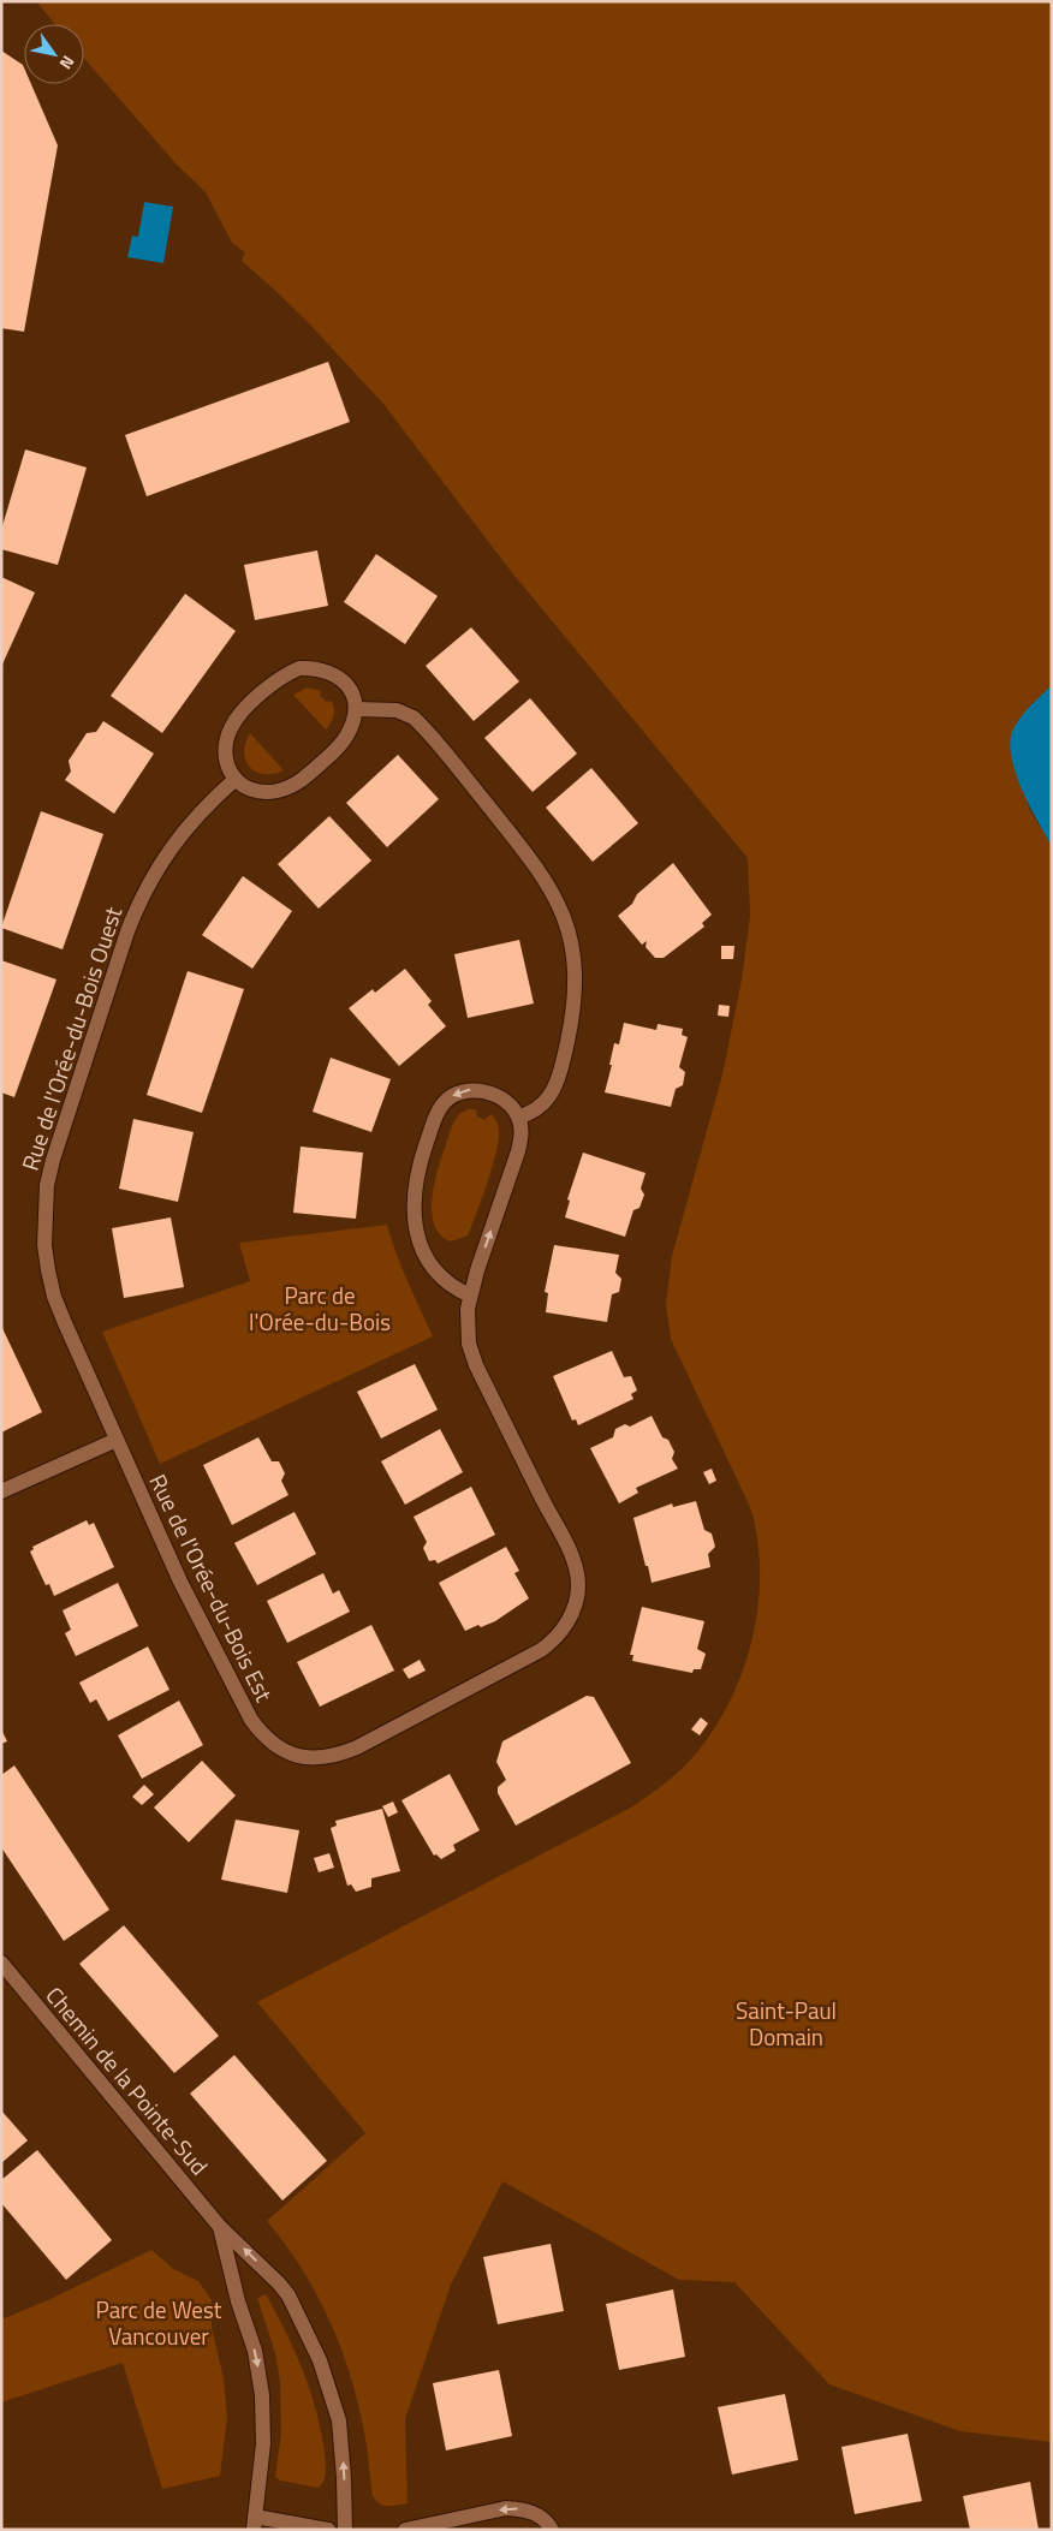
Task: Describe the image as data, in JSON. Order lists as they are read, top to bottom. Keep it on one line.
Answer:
{"streets":{"street":["Rue de l'Orée-du-Bois Ouest","Rue de l'Orée-du-Bois Est","Chemin de la Pointe-Sud"]},"crossings":[["Rue de l'Orée-du-Bois Ouest","Rue de l'Orée-du-Bois Est"]],"parks":["Parc de l'Orée-du-Bois","Saint-Paul Domain","Parc de West Vancouver"],"north":"bottom right"}
